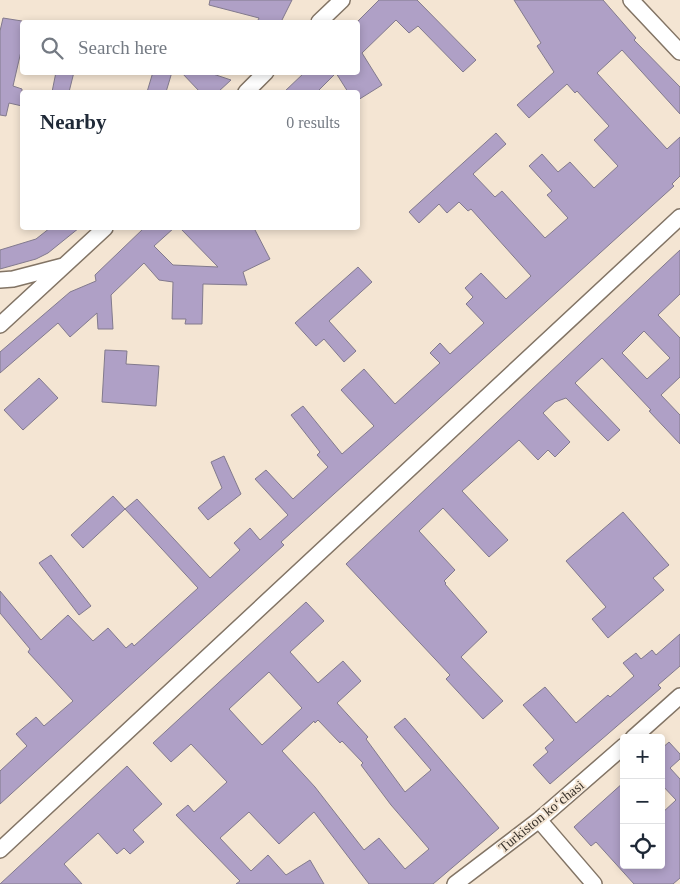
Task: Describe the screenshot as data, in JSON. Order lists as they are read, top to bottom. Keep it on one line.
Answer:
{"streets":{"street":["Turkiston koʻchasi"]},"page":{"search":"Search here","heading":["Nearby","0 results"],"map_buttons":["+","−"]}}
